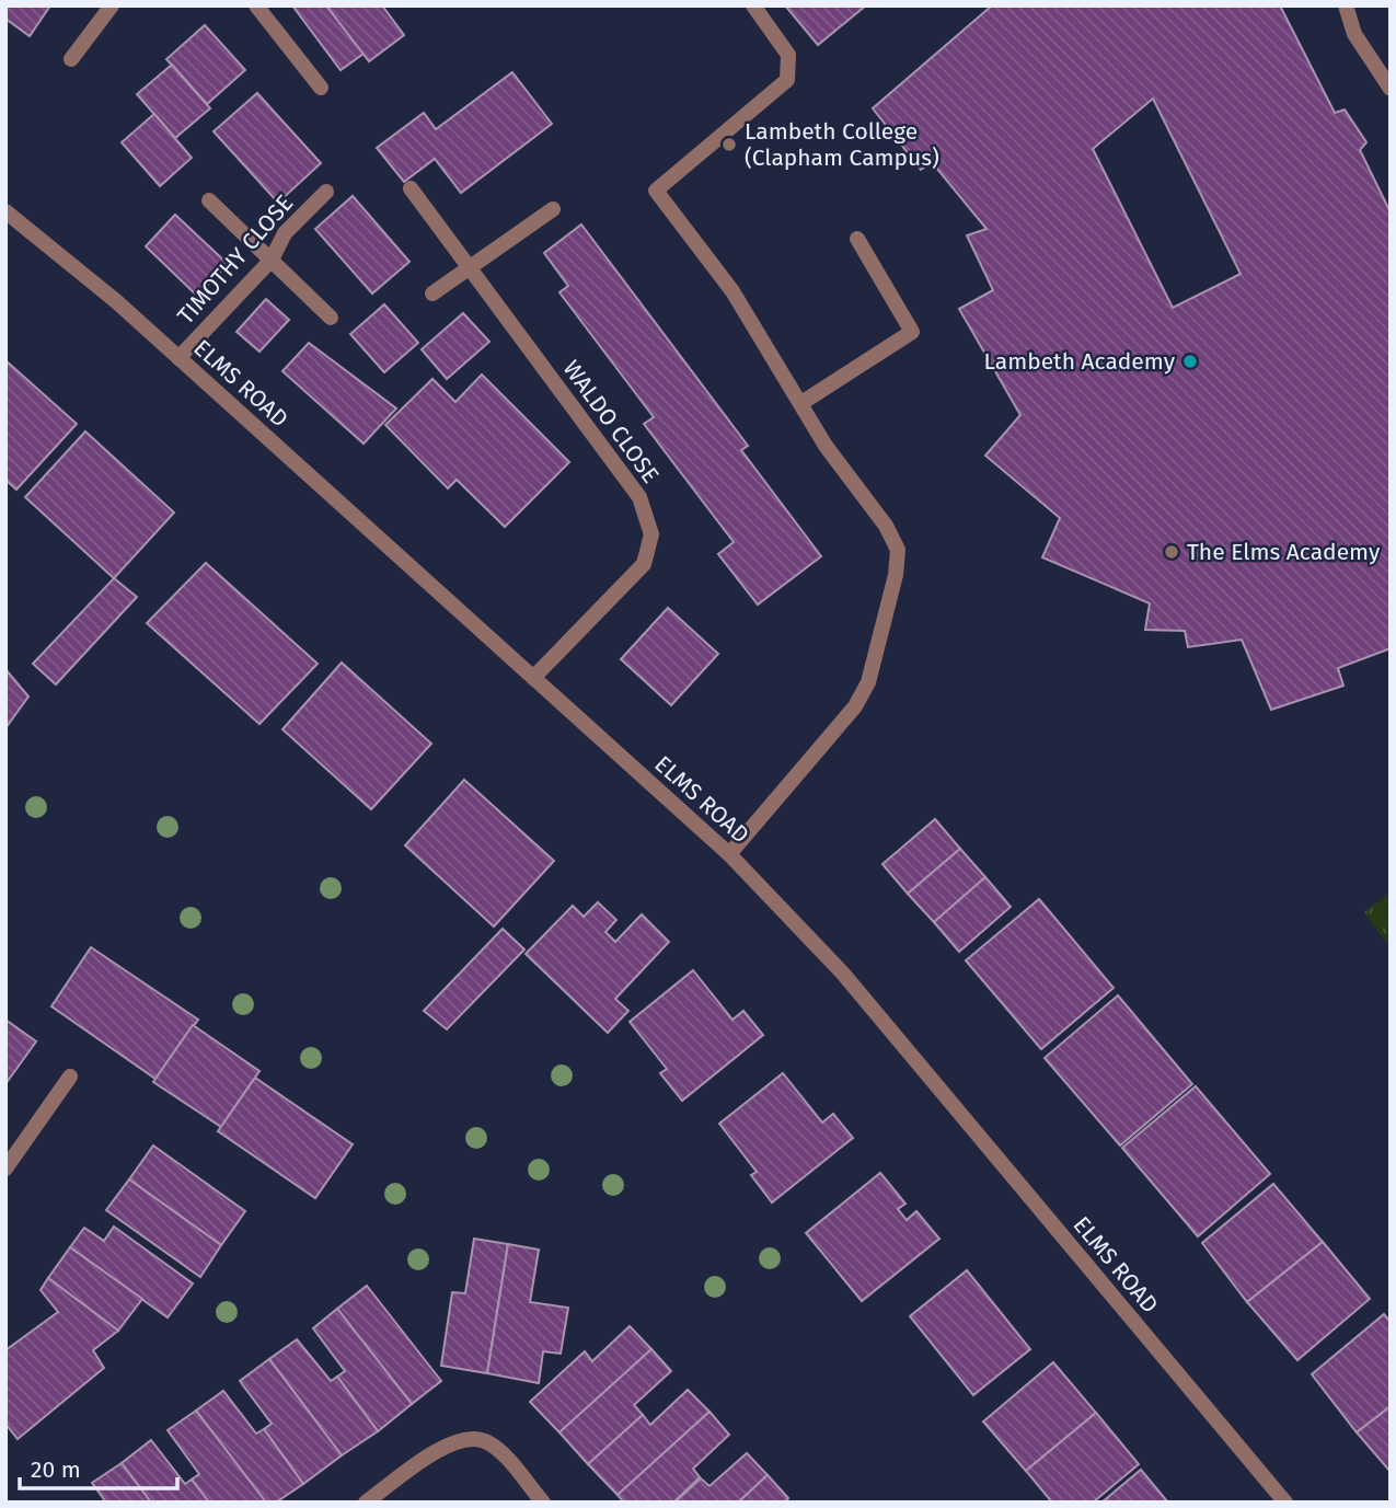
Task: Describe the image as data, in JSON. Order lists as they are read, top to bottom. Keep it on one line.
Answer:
{"streets":{"street":["TIMOTHY CLOSE","ELMS ROAD","WALDO CLOSE"]},"crossings":[["TIMOTHY CLOSE","ELMS ROAD"],["ELMS ROAD","WALDO CLOSE"]],"places":["Lambeth College (Clapham Campus)","Lambeth Academy","The Elms Academy"],"scale_bar":"20 m"}
